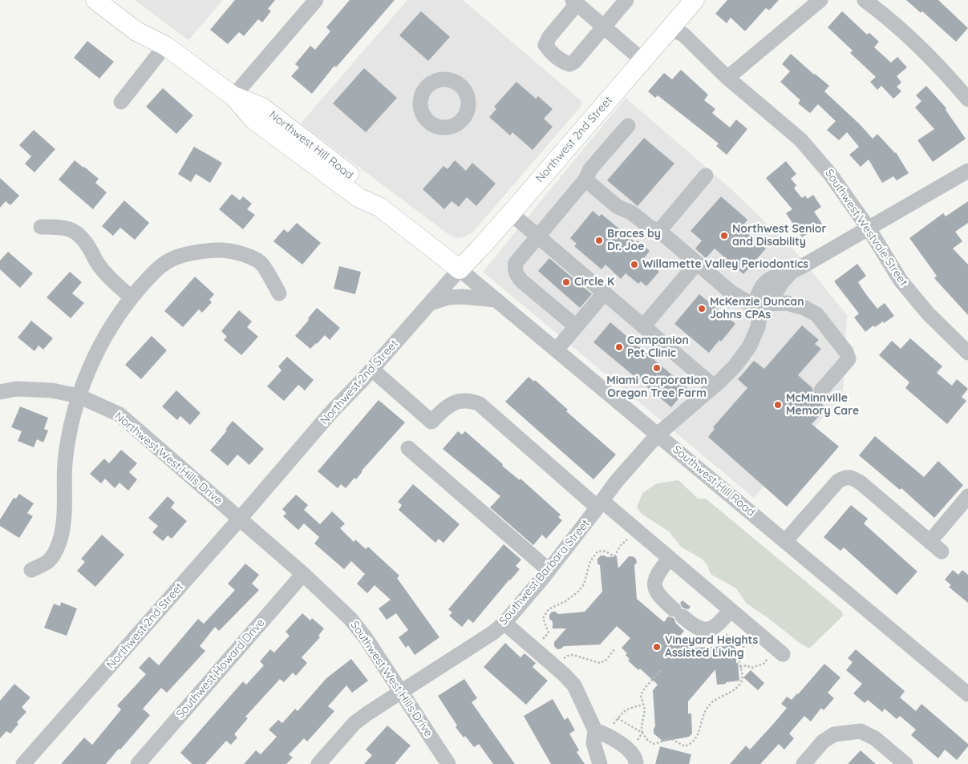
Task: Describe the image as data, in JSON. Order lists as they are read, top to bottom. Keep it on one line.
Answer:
{"streets":{"main road":["Northwest 2nd Street","Northwest Hill Road"],"street":["Southwest Westvale Street","Northwest West Hills Drive","Southwest Hill Road","Southwest Barbara Street","Southwest Howard Drive","Southwest West Hills Drive"]},"crossings":[["Northwest 2nd Street","Northwest Hill Road"],["Northwest 2nd Street","Southwest Westvale Street"],["Northwest 2nd Street","Northwest West Hills Drive"],["Northwest 2nd Street","Southwest Hill Road"],["Northwest 2nd Street","Southwest West Hills Drive"],["Northwest Hill Road","Southwest Hill Road"],["Northwest West Hills Drive","Southwest West Hills Drive"],["Southwest Hill Road","Southwest Barbara Street"],["Southwest Barbara Street","Southwest West Hills Drive"],["Southwest Howard Drive","Southwest West Hills Drive"]],"places":["Northwest Senior and Disability","Braces by Dr. Joe","Willamette Valley Periodontics","Circle K","McKenzie Duncan Johns CPAs","Companion Pet Clinic","Miami Corporation Oregon Tree Farm","McMinnville Memory Care","Vineyard Heights Assisted Living"]}
